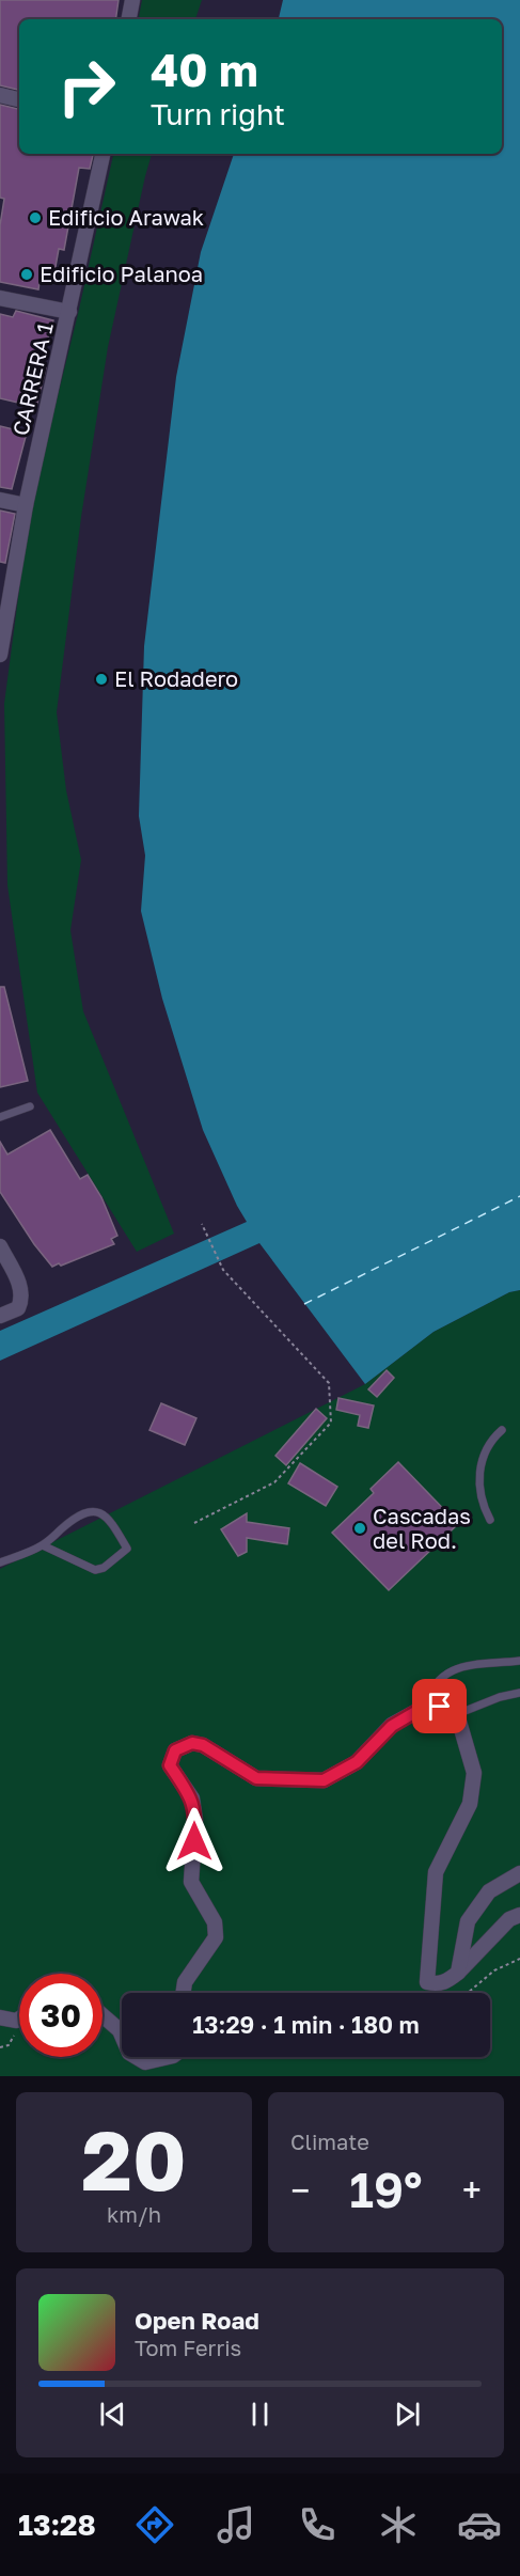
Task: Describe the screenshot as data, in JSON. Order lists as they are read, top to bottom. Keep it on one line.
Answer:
{"streets":{"street":["CARRERA 1"]},"places":["Edificio Arawak","Edificio Palanoa","El Rodadero","Cascadas del Rod."],"page":{"turn":["40 m","Turn right"],"limit":"30","trip":"13:29 · 1 min · 180 m","tile":[["20","km/h"],"Climate"],"heat":["−","19°","+"],"song":["Open Road","Tom Ferris"],"tabs":"13:28"}}
